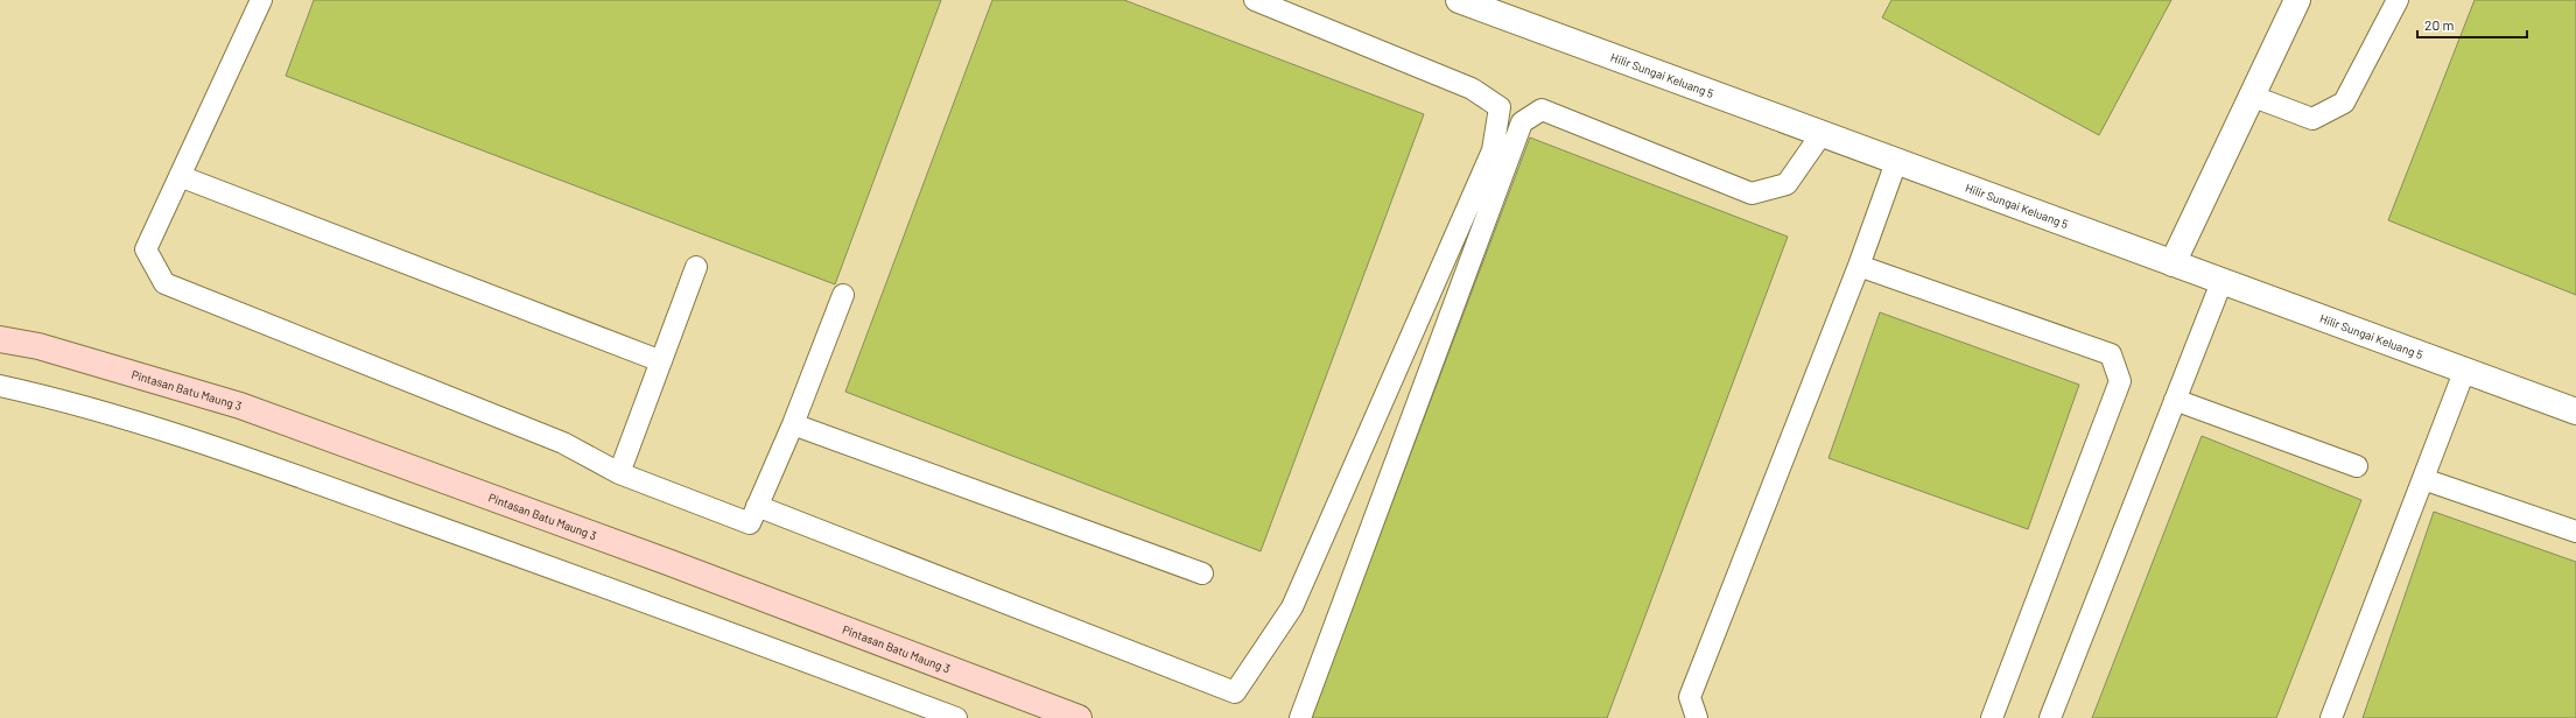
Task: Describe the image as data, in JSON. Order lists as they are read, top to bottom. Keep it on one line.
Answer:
{"streets":{"street":["Hilir Sungai Keluang 5","Pintasan Batu Maung 3"]},"scale_bar":"20 m"}
